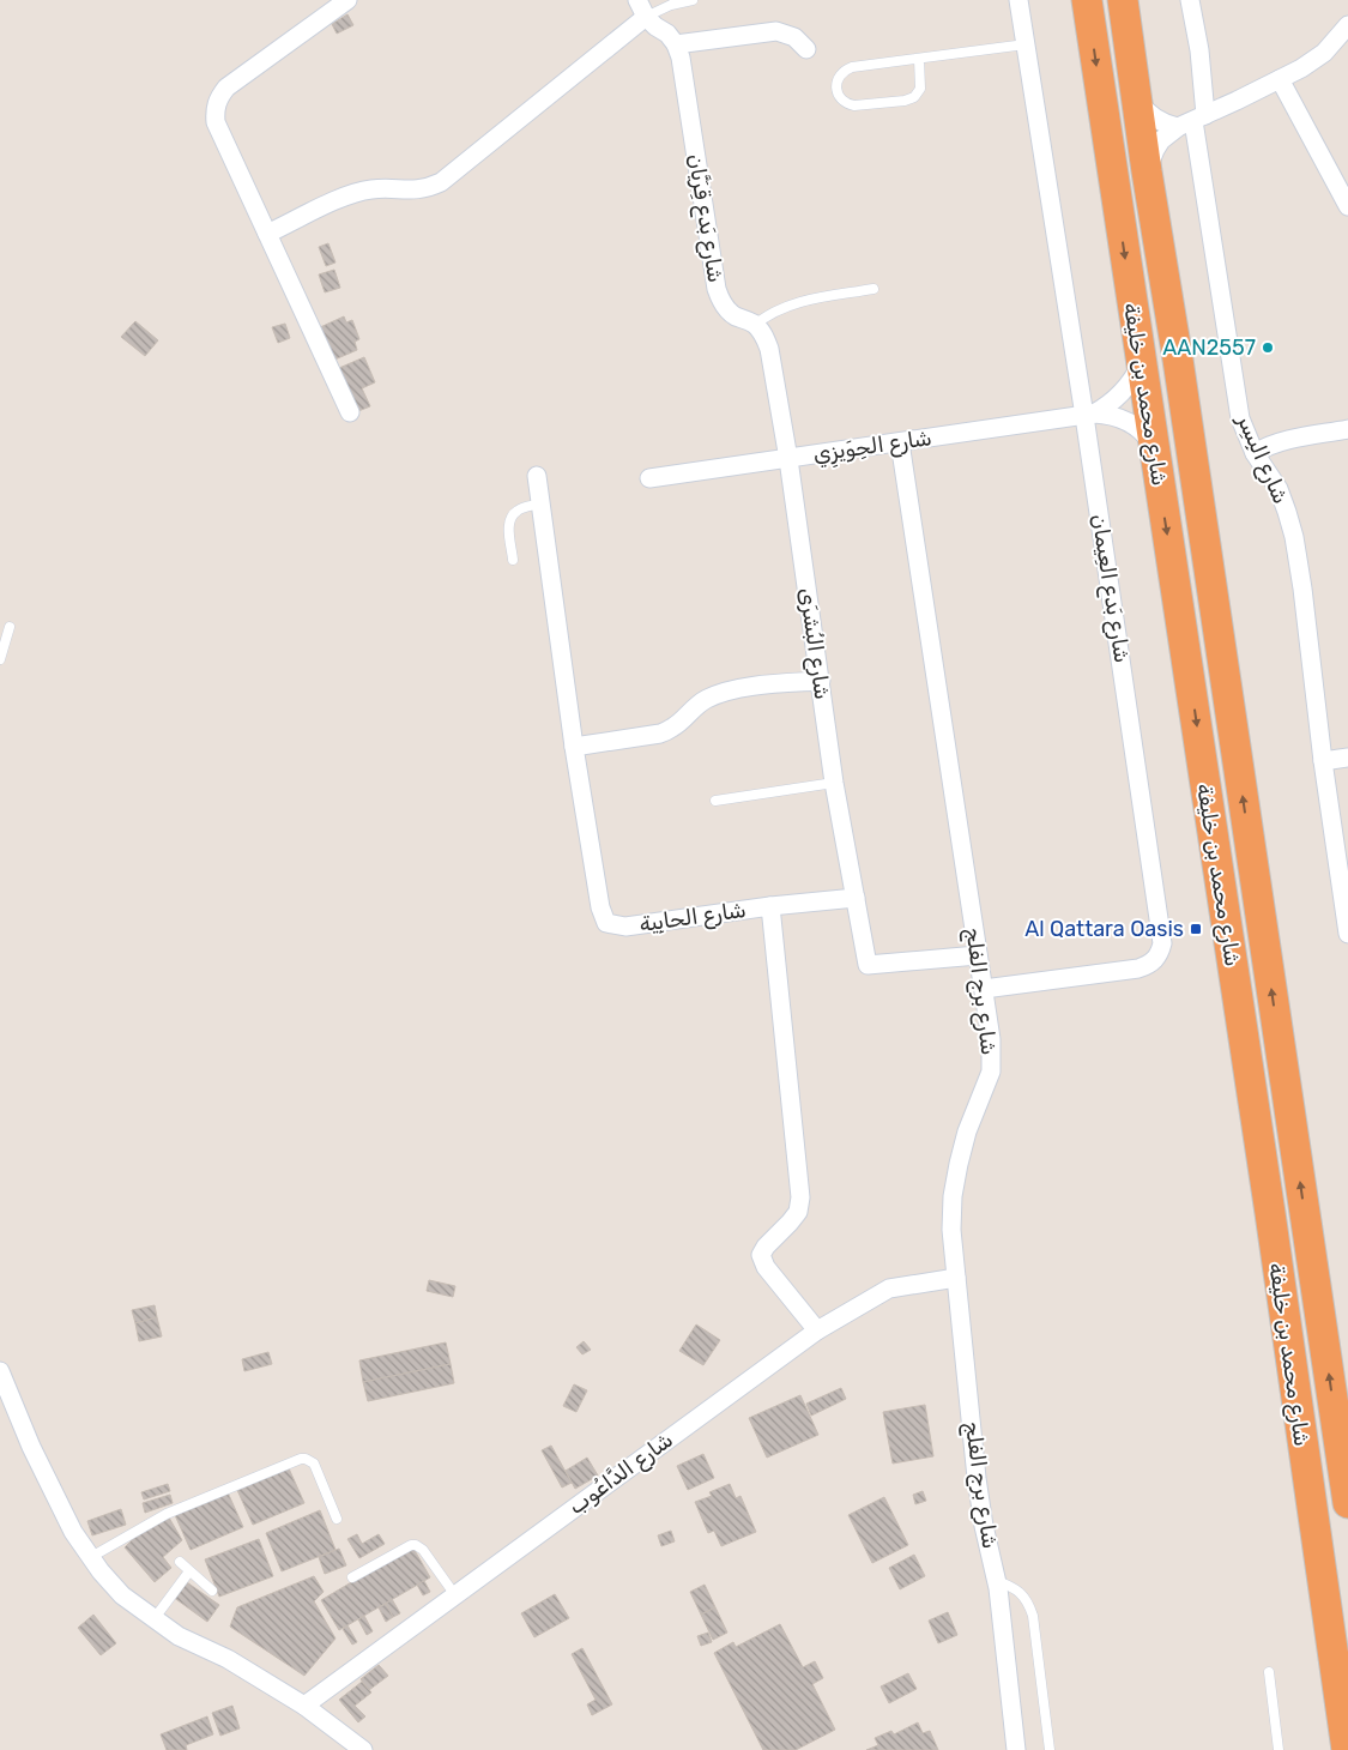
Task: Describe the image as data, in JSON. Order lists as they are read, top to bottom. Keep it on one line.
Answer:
{"streets":{"highway":["شارع محمد بن خليفة"],"street":["شارع بَدع قِرَيَّان","شارع الحِوَيزِي","شارع البِسِر","شارع بَدع العِيمان","شارع البُشرَى","شارع الحابِية","شارع برج الفلج","شارع الدَّاعُوب"]},"crossings":[["شارع بَدع قِرَيَّان","شارع البُشرَى"],["شارع محمد بن خليفة","شارع الحِوَيزِي"],["شارع الحِوَيزِي","شارع بَدع العِيمان"],["شارع الحِوَيزِي","شارع البُشرَى"],["شارع الحِوَيزِي","شارع برج الفلج"],["شارع بَدع العِيمان","شارع برج الفلج"],["شارع البُشرَى","شارع برج الفلج"],["شارع الحابِية","شارع الدَّاعُوب"],["شارع برج الفلج","شارع الدَّاعُوب"]],"places":{"other":["AAN2557"],"transit":["Al Qattara Oasis"]}}
